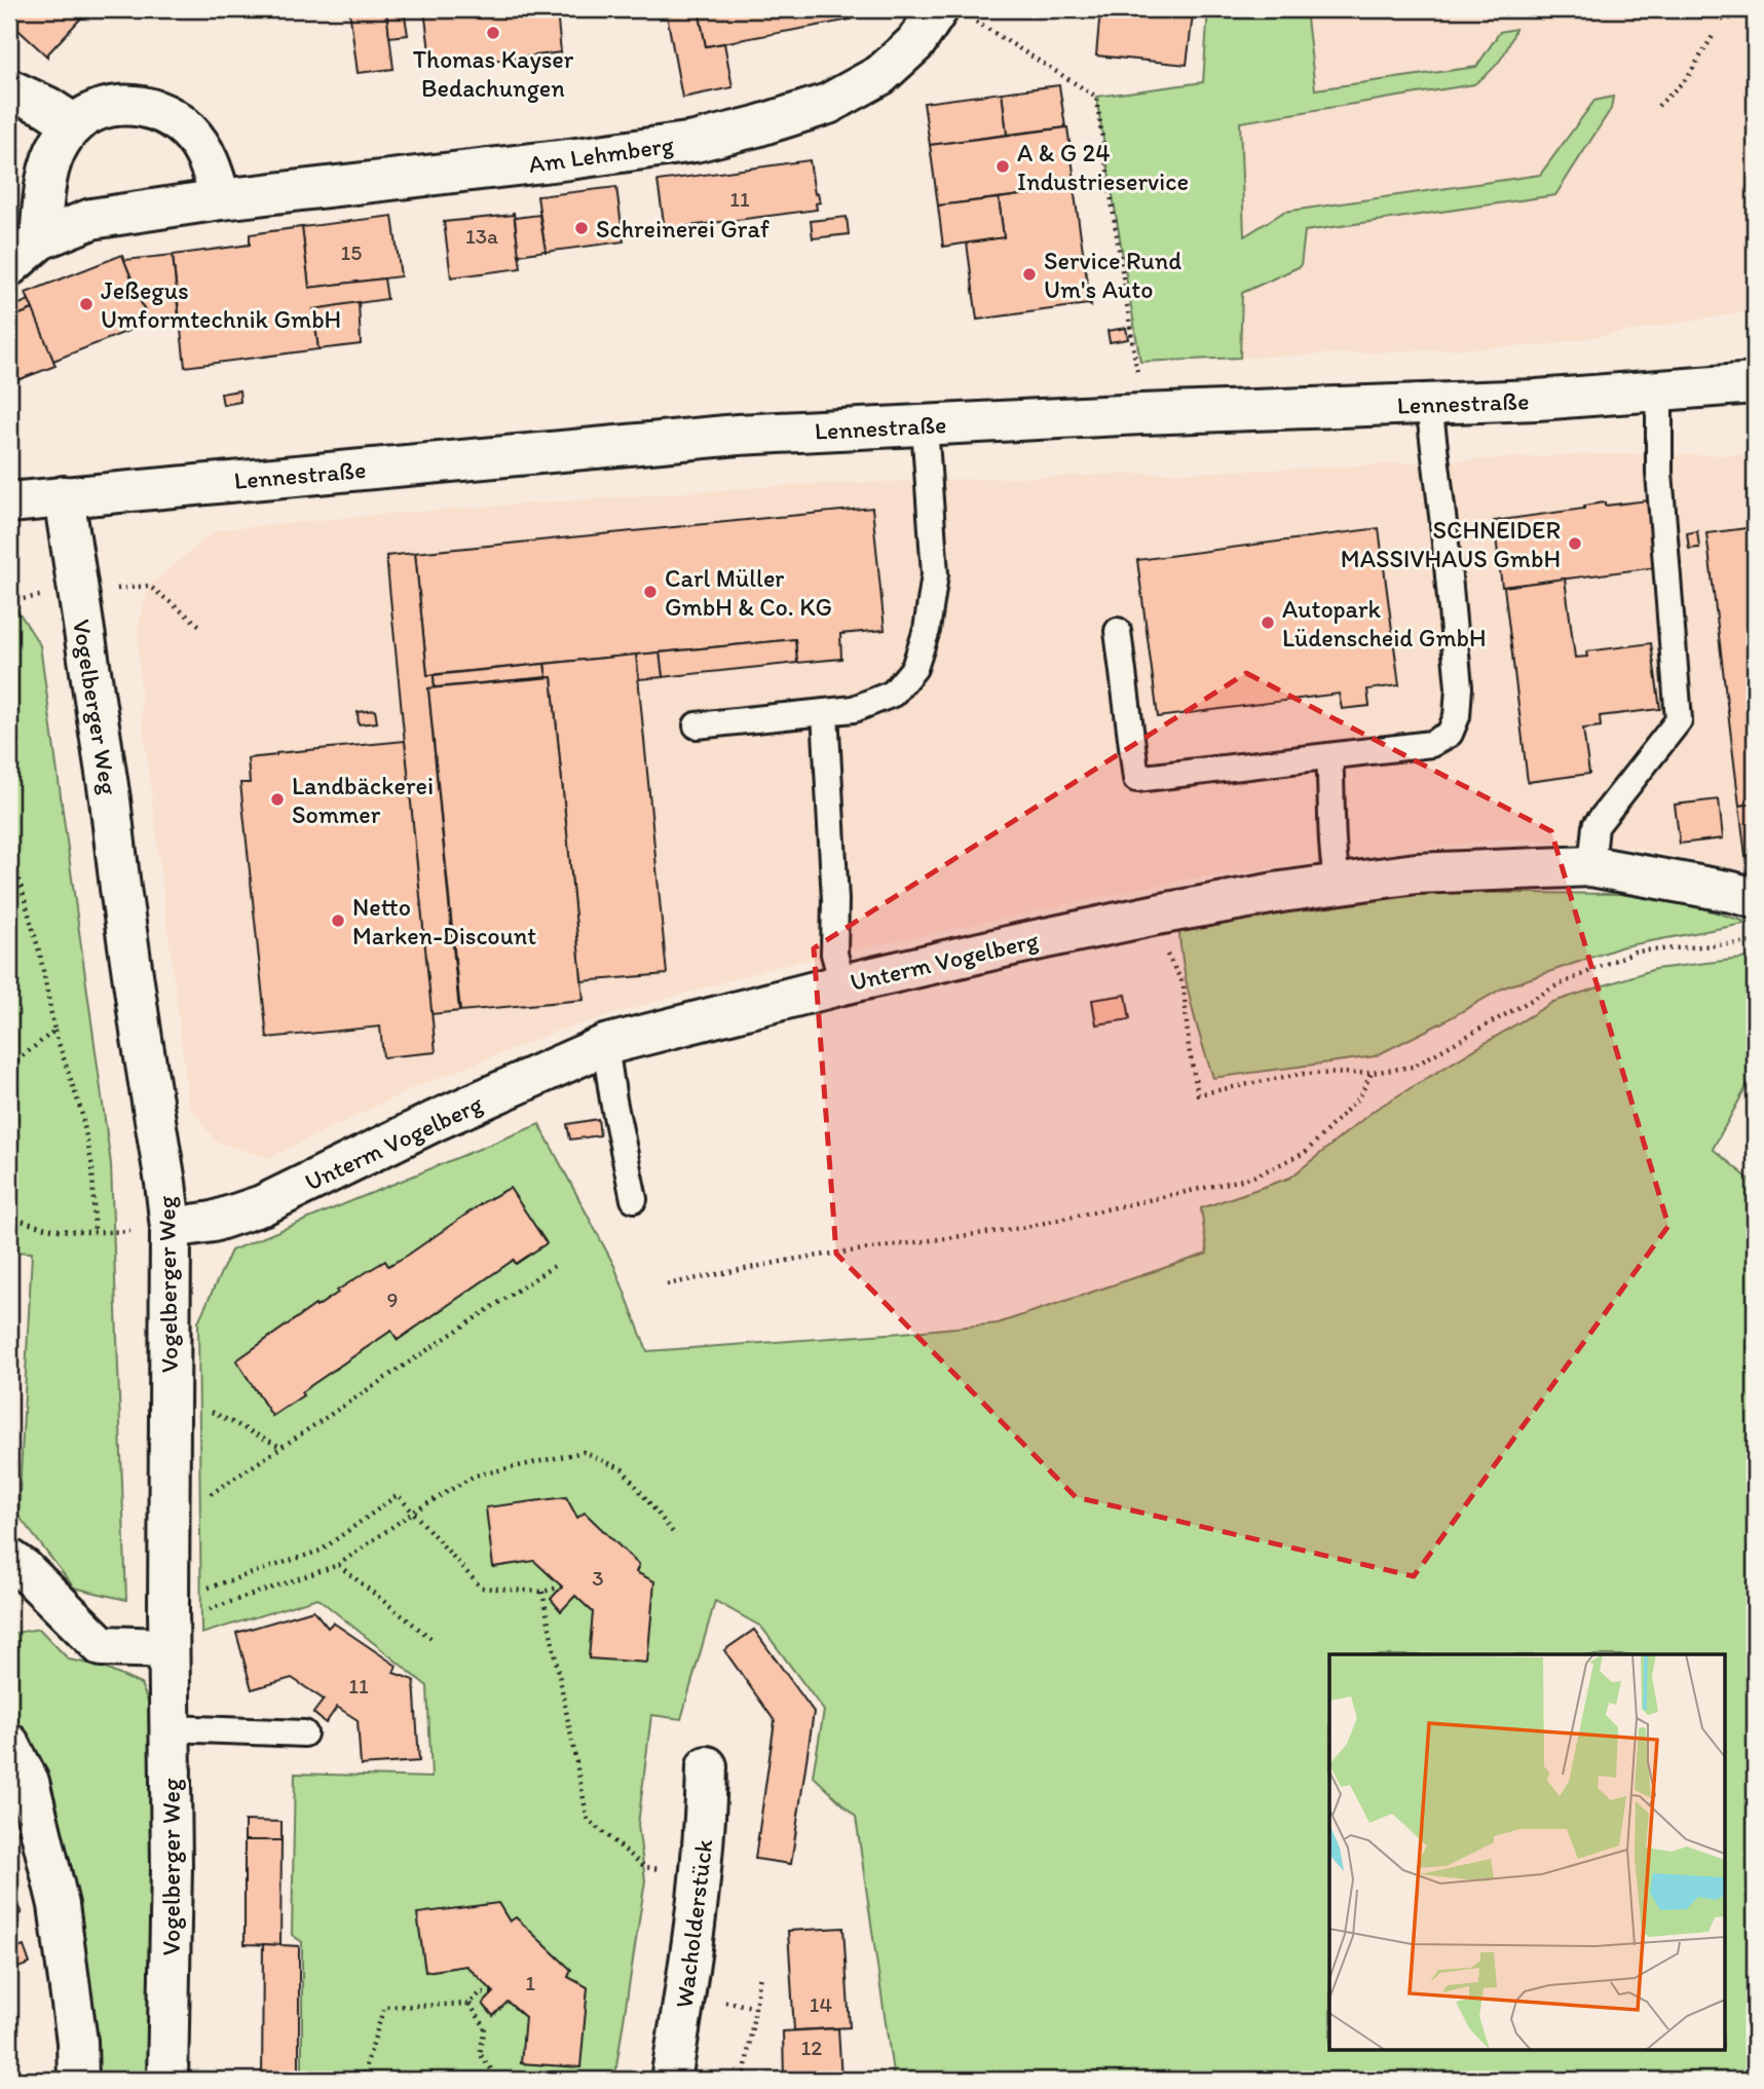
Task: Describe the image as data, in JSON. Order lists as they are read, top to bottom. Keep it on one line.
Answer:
{"streets":{"street":["Am Lehmberg","Lennestraße","Vogelberger Weg","Unterm Vogelberg","Wacholderstück"]},"crossings":[["Lennestraße","Vogelberger Weg"],["Vogelberger Weg","Unterm Vogelberg"]],"places":["Thomas Kayser Bedachungen","A & G 24 Industrieservice","Schreinerei Graf","Service Rund Um's Auto","Jeßegus Umformtechnik GmbH","SCHNEIDER MASSIVHAUS GmbH","Carl Müller GmbH & Co. KG","Autopark Lüdenscheid GmbH","Landbäckerei Sommer","Netto Marken-Discount"],"house_numbers":["11","13a","15","9","3","11","1","14","12"]}
